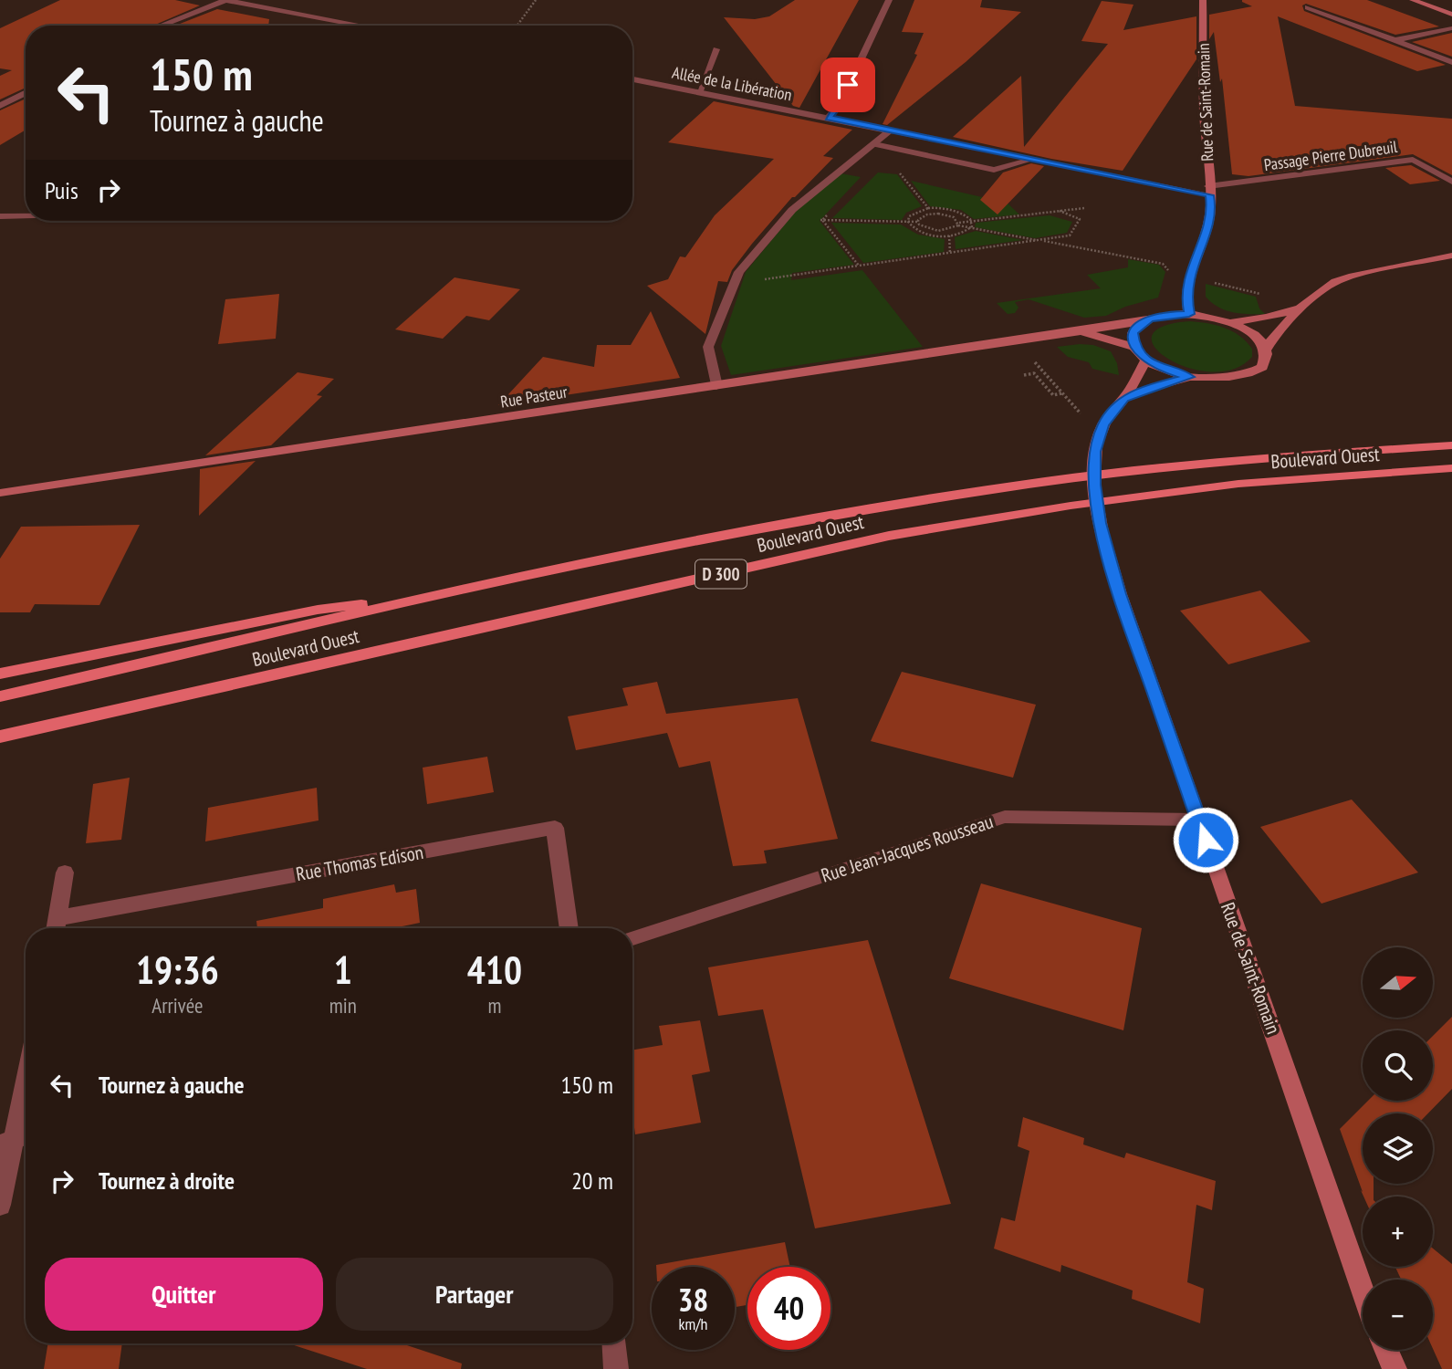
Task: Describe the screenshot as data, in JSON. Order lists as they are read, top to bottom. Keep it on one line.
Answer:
{"streets":{"main road":["Boulevard Ouest","D 300"],"street":["Allée de la Libération","Rue de Saint-Romain","Rue Pasteur","Rue Jean-Jacques Rousseau","Rue Thomas Edison"],"lane":["Passage Pierre Dubreuil"]},"crossings":[["Allée de la Libération","Rue de Saint-Romain"],["Allée de la Libération","Passage Pierre Dubreuil"],["Rue de Saint-Romain","Passage Pierre Dubreuil"],["Rue de Saint-Romain","Rue Pasteur"],["Rue de Saint-Romain","Rue Jean-Jacques Rousseau"]],"north":"right","page":{"turn":["150 m","Tournez à gauche"],"then":"Puis","eta":["19:36","Arrivée","1","min","410","m"],"map_buttons":["+","−"],"list":[{"name":"Tournez à gauche","value":"150 m"},{"name":"Tournez à droite","value":"20 m"}],"buttons":["Quitter","Partager"],"speed":"38 km/h","limit":"40"}}
